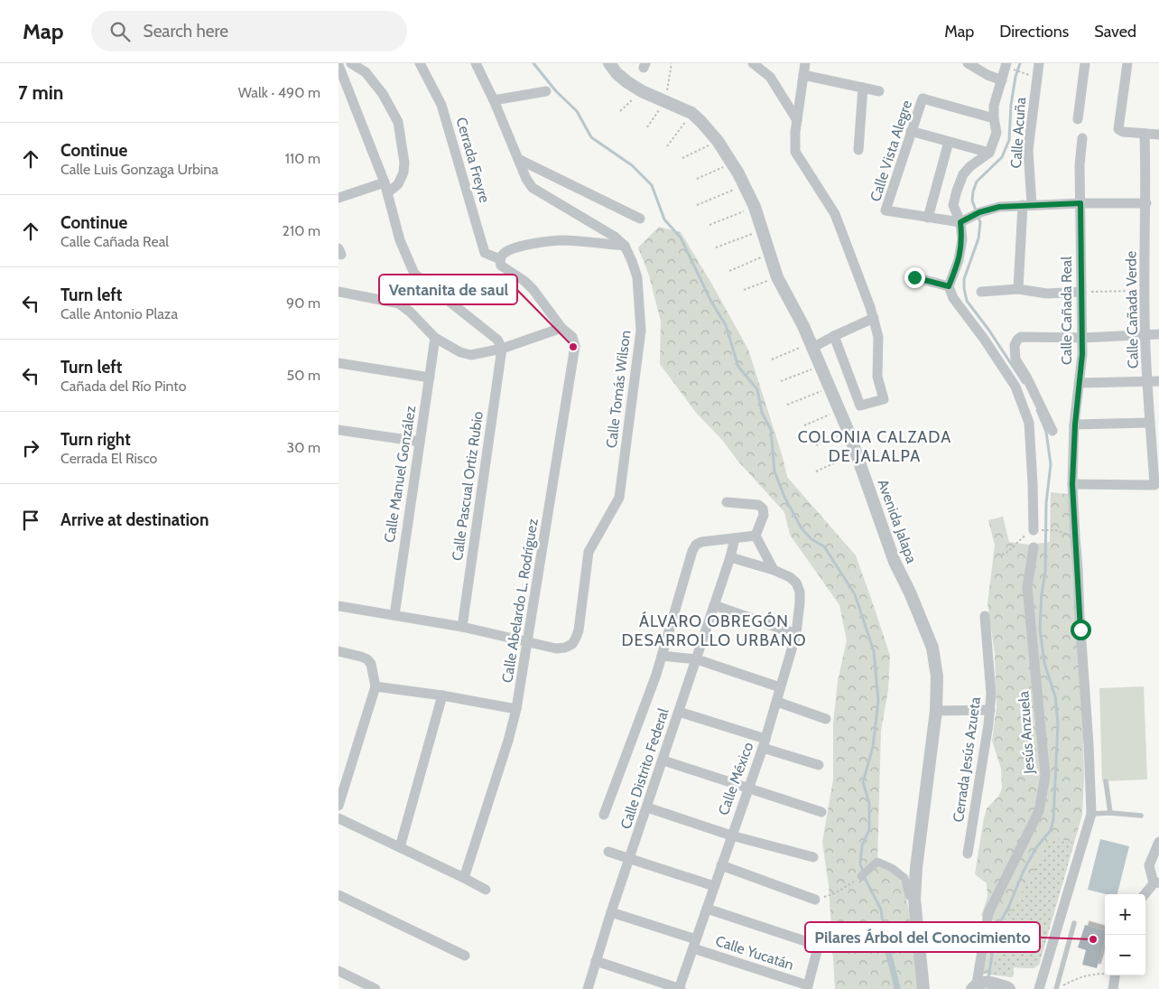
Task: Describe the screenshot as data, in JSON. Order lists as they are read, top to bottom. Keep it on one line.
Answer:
{"streets":{"street":["Calle Acuña","Calle Vista Alegre","Cerrada Freyre","Calle Cañada Verde","Calle Cañada Real","Calle Tomás Wilson","Calle Manuel González","Calle Pascual Ortiz Rubio","Avenida Jalapa","Calle Abelardo L. Rodríguez","Jesús Anzuela","Cerrada Jesús Azueta","Calle Distrito Federal","Calle México","Calle Yucatán"]},"crossings":[["Cerrada Freyre","Calle Abelardo L. Rodríguez"],["Calle Cañada Verde","Calle Cañada Real"],["Calle Tomás Wilson","Calle Abelardo L. Rodríguez"],["Calle Distrito Federal","Calle Yucatán"],["Calle México","Calle Yucatán"]],"districts":["COLONIA CALZADA DE JALALPA","ÁLVARO OBREGÓN DESARROLLO URBANO"],"places":["Ventanita de saul","Pilares Árbol del Conocimiento"],"page":{"header":"Map","search":"Search here","nav":["Map","Directions","Saved"],"heading":["7 min","Walk · 490 m"],"list":[["Continue","Calle Luis Gonzaga Urbina","110 m"],["Continue","Calle Cañada Real","210 m"],["Turn left","Calle Antonio Plaza","90 m"],["Turn left","Cañada del Río Pinto","50 m"],["Turn right","Cerrada El Risco","30 m"],"Arrive at destination"],"map_buttons":["+","−"]}}
